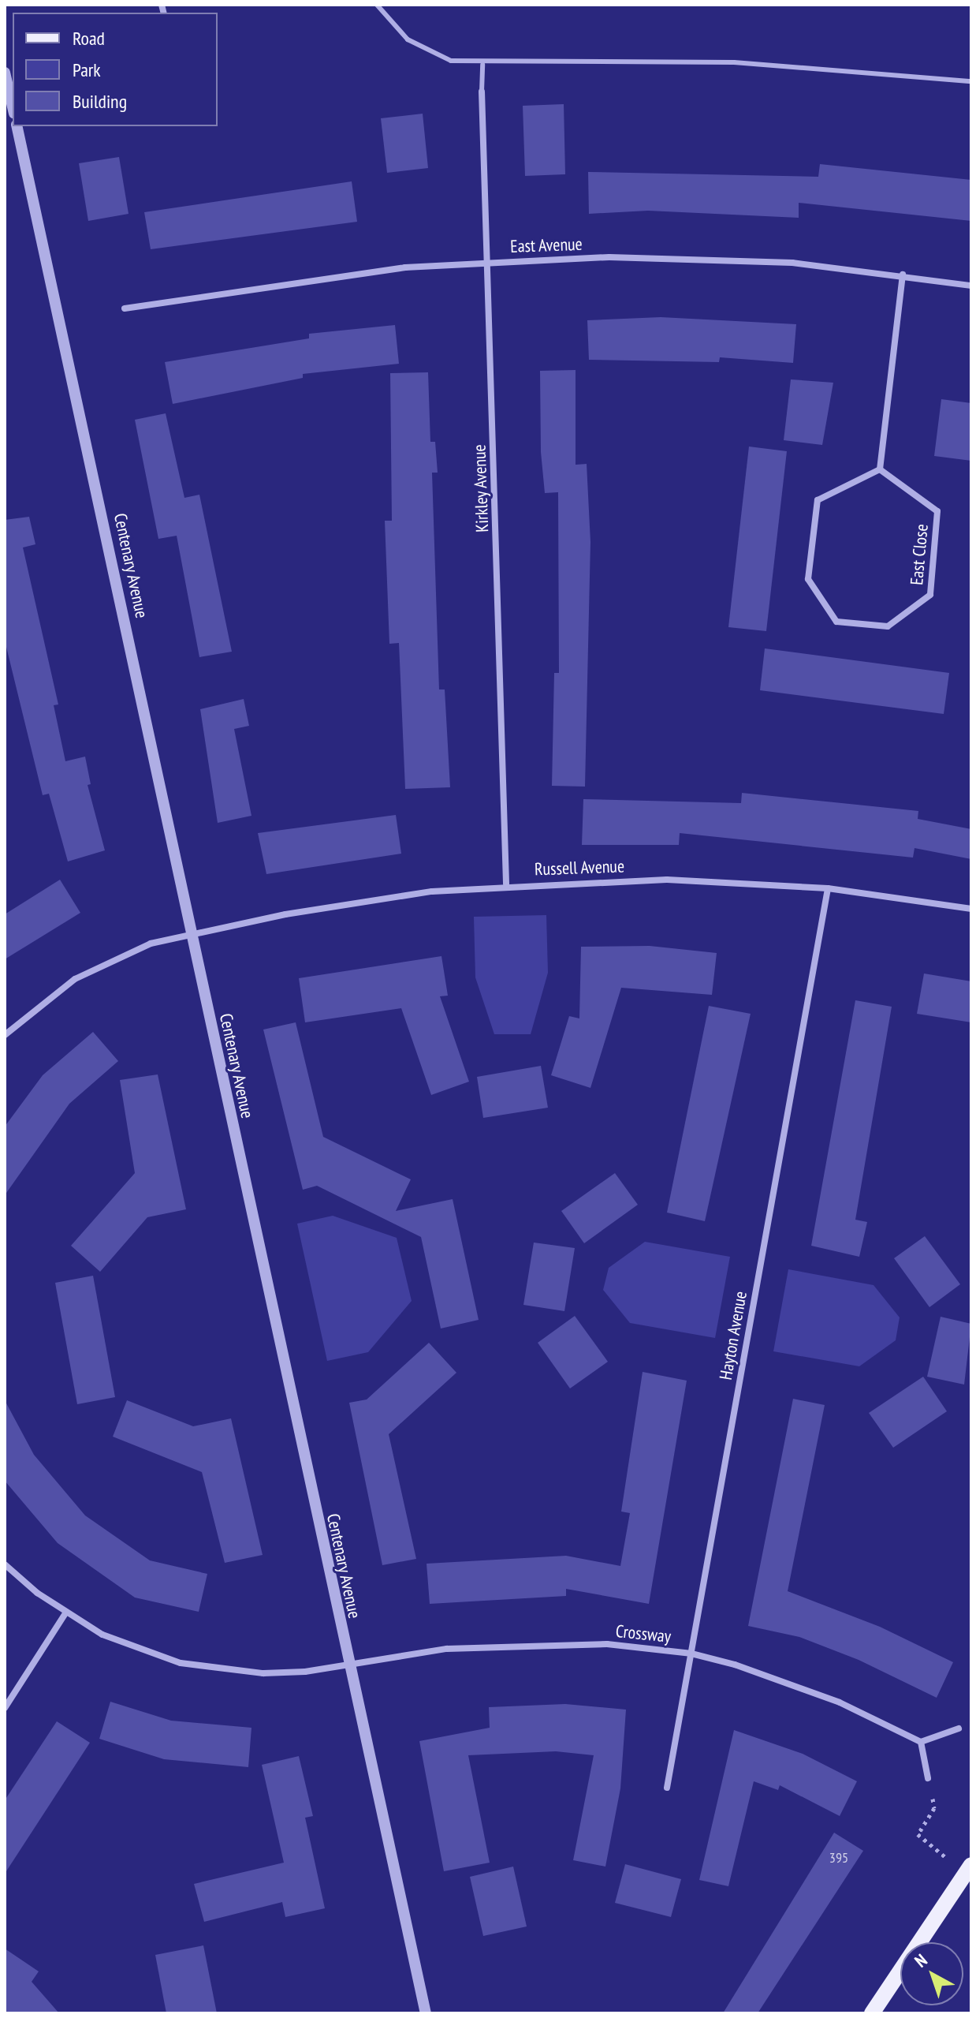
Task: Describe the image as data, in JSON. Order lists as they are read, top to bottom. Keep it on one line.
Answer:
{"streets":{"street":["East Avenue","Kirkley Avenue","East Close","Centenary Avenue","Russell Avenue","Hayton Avenue","Crossway"]},"crossings":[["East Avenue","Kirkley Avenue"],["Kirkley Avenue","Russell Avenue"],["Centenary Avenue","Russell Avenue"],["Centenary Avenue","Crossway"],["Russell Avenue","Hayton Avenue"],["Hayton Avenue","Crossway"]],"house_numbers":["395"],"legend":["Road","Park","Building"],"north":"top left"}
